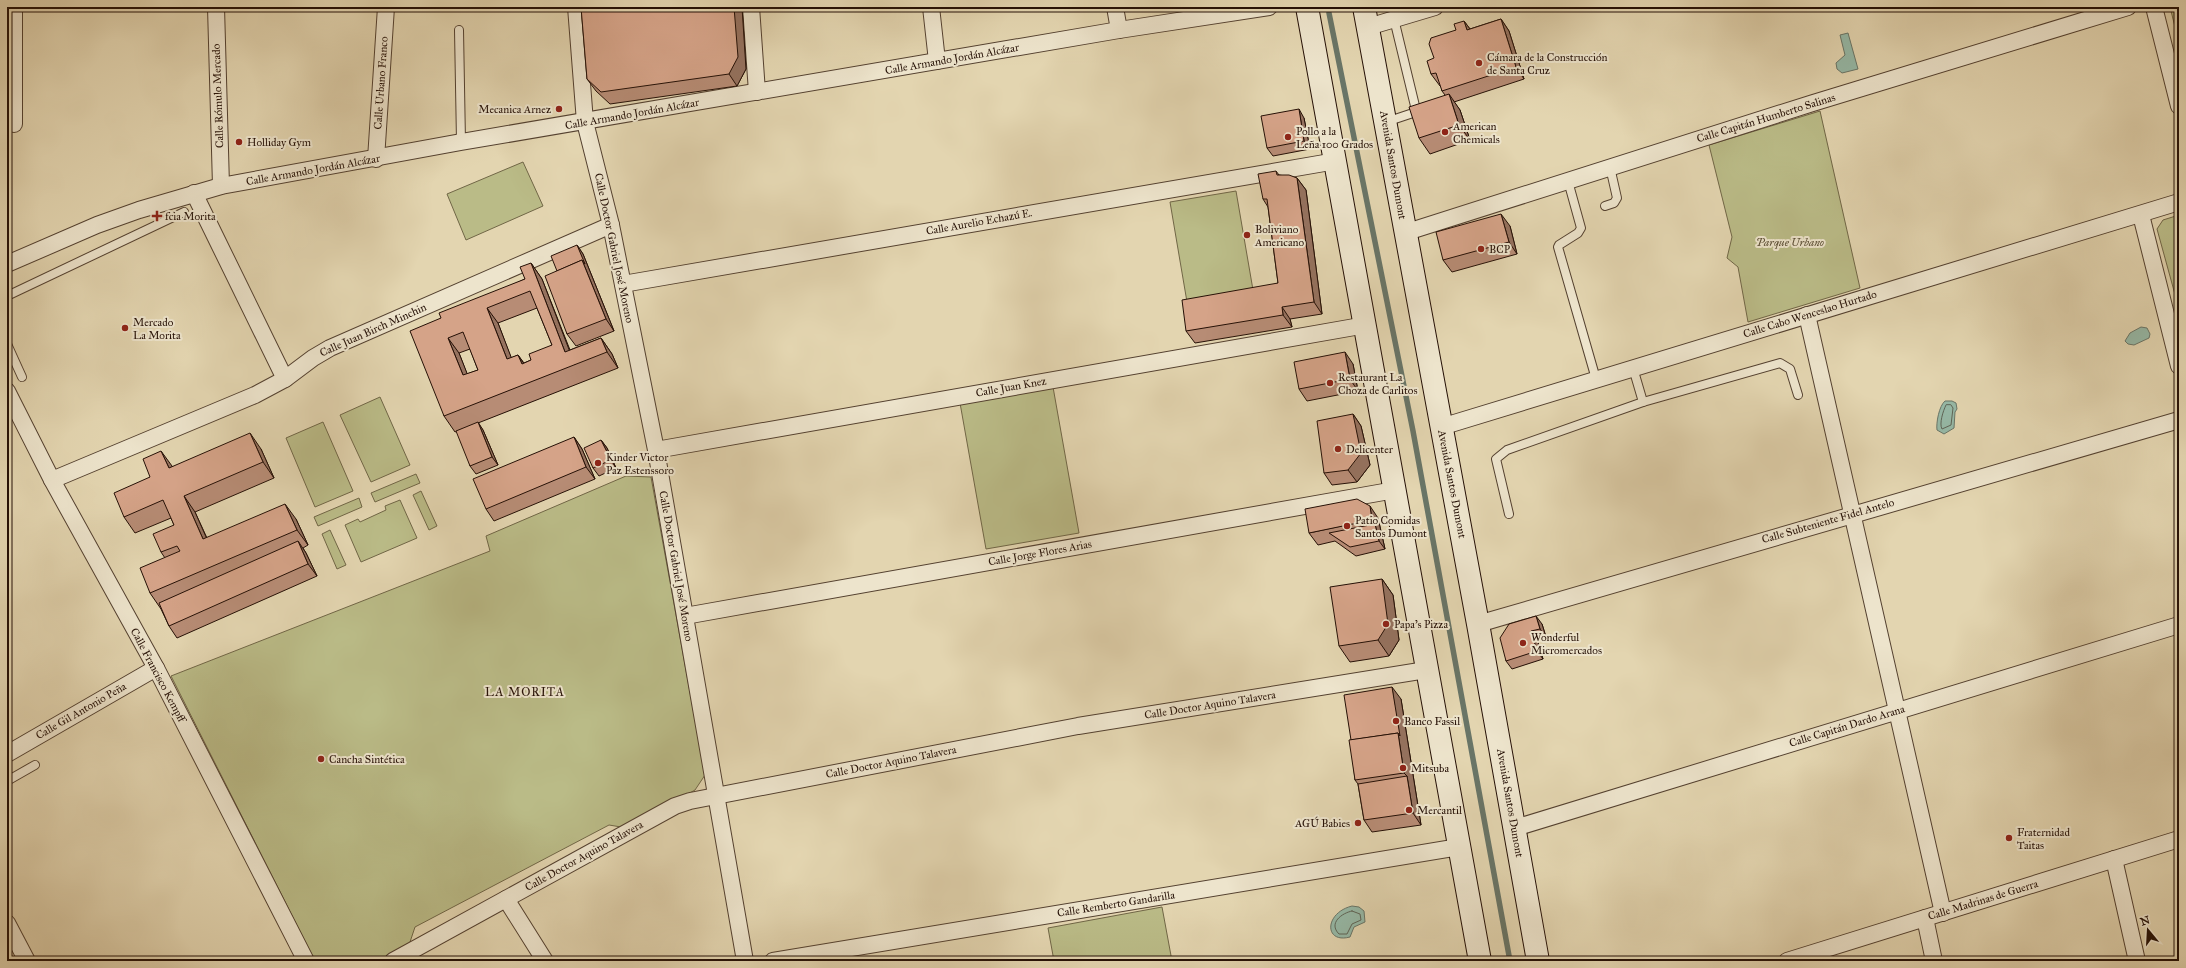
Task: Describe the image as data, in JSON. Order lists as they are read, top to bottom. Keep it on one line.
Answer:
{"streets":{"main road":["Avenida Santos Dumont"],"street":["Calle Armando Jordán Alcázar","Calle Urbano Franco","Calle Rómulo Mercado","Calle Capitán Humberto Salinas","Calle Aurelio Echazú E.","Calle Doctor Gabriel José Moreno","Calle Cabo Wenceslao Hurtado","Calle Juan Birch Minchin","Calle Juan Knez","Calle Subteniente Fidel Antelo","Calle Jorge Flores Arias","Calle Francisco Kempff","Calle Doctor Aquino Talavera","Calle Gil Antonio Peña","Calle Capitán Dardo Arana","Calle Madrinas de Guerra","Calle Remberto Gandarilla"]},"crossings":[["Calle Armando Jordán Alcázar","Calle Urbano Franco"],["Calle Armando Jordán Alcázar","Calle Rómulo Mercado"],["Calle Armando Jordán Alcázar","Calle Doctor Gabriel José Moreno"],["Calle Capitán Humberto Salinas","Avenida Santos Dumont"],["Avenida Santos Dumont","Calle Cabo Wenceslao Hurtado"],["Avenida Santos Dumont","Calle Subteniente Fidel Antelo"],["Avenida Santos Dumont","Calle Capitán Dardo Arana"],["Calle Aurelio Echazú E.","Calle Doctor Gabriel José Moreno"],["Calle Doctor Gabriel José Moreno","Calle Juan Birch Minchin"],["Calle Doctor Gabriel José Moreno","Calle Juan Knez"],["Calle Doctor Gabriel José Moreno","Calle Jorge Flores Arias"],["Calle Doctor Gabriel José Moreno","Calle Doctor Aquino Talavera"],["Calle Juan Birch Minchin","Calle Francisco Kempff"],["Calle Francisco Kempff","Calle Gil Antonio Peña"]],"districts":["LA MORITA"],"parks":["Parque Urbano"],"places":{"other":["Cámara de la Construcción de Santa Cruz","Mecanica Arnez","American Chemicals","Pollo a la Leña 100 Grados","Holliday Gym","Boliviano Americano","BCP","Mercado La Morita","Restaurant La Choza de Carlitos","Delicenter","Kinder Victor Paz Estenssoro","Patio Comidas Santos Dumont","Papa's Pizza","Wonderful Micromercados","Banco Fassil","Cancha Sintética","Mitsuba","Mercantil","AGÚ Babies","Fraternidad Taitas"],"health":["fcia Morita"]},"north":"top"}
